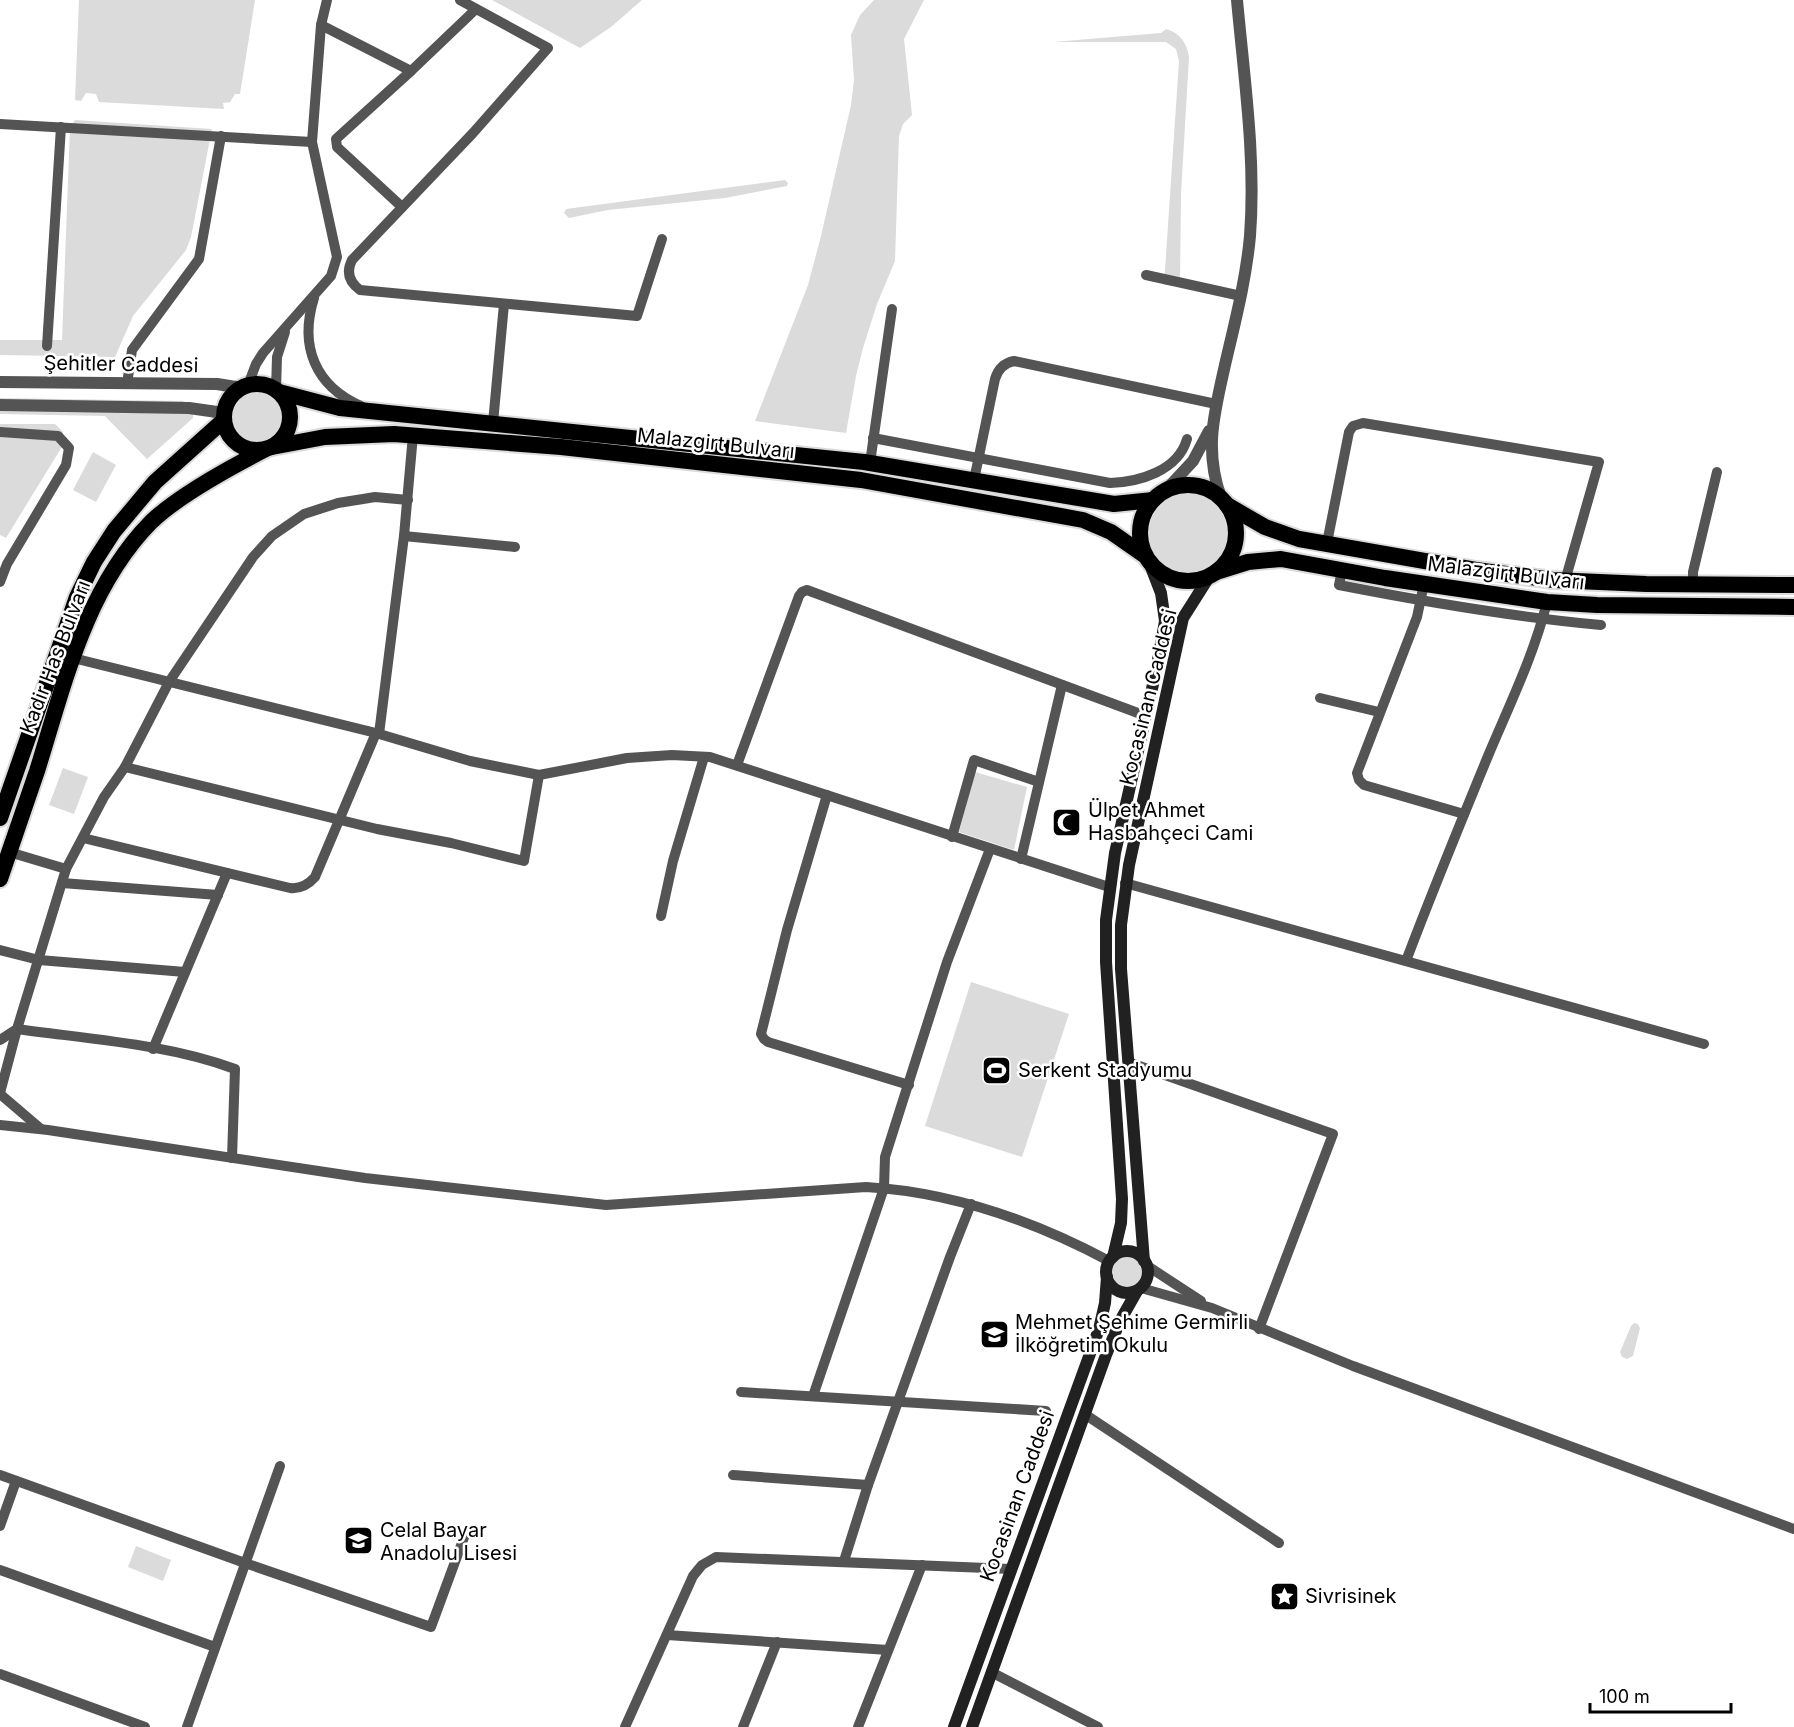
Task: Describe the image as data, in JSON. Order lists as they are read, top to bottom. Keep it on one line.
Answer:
{"streets":{"highway":["Malazgirt Bulvarı","Kadir Has Bulvarı"],"main road":["Kocasinan Caddesi"],"street":["Şehitler Caddesi"]},"crossings":[["Şehitler Caddesi","Malazgirt Bulvarı"],["Şehitler Caddesi","Kadir Has Bulvarı"],["Malazgirt Bulvarı","Kadir Has Bulvarı"],["Malazgirt Bulvarı","Kocasinan Caddesi"]],"places":{"mosque":["Ülpet Ahmet Hasbahçeci Cami"],"sports":["Serkent Stadyumu"],"school or university":["Mehmet Şehime Germirli İlköğretim Okulu","Celal Bayar Anadolu Lisesi"],"place":["Sivrisinek"]},"scale_bar":"100 m"}
